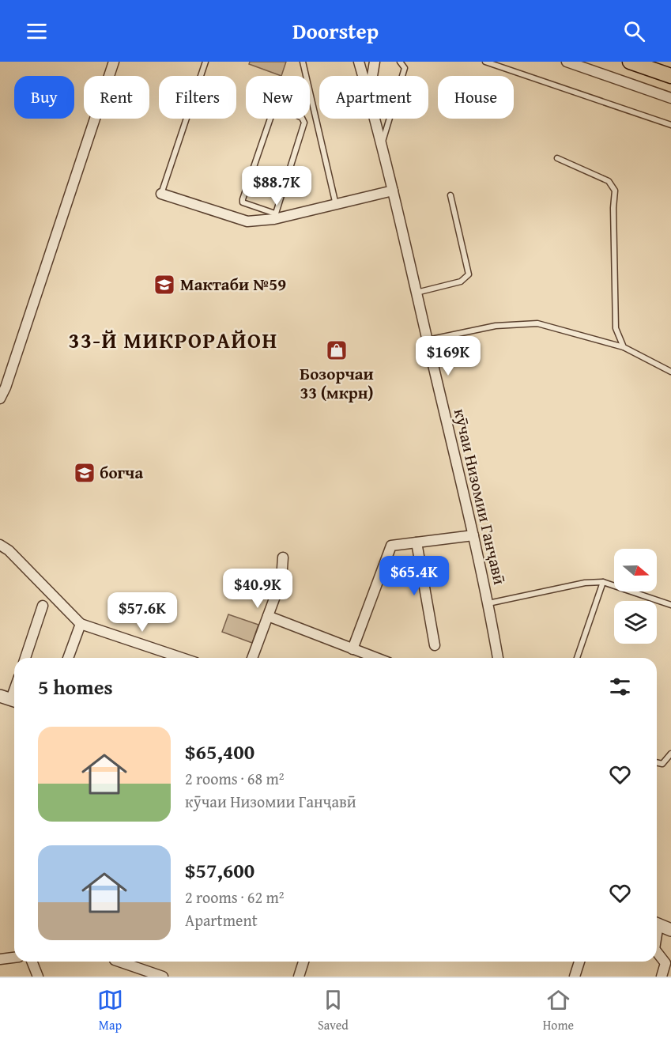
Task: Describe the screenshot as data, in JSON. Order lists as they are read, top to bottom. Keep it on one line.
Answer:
{"streets":{"street":["кӯчаи Низомии Ганҷавӣ"]},"districts":["33-Й МИКРОРАЙОН"],"places":{"school or university":["Мактаби №59","богча"],"shop":["Бозорчаи 33 (мкрн)"]},"north":"right","page":{"header":"Doorstep","chip":["Buy","Rent","Filters","New","Apartment","House"],"price":["$88.7K","$169K","$65.4K","$40.9K","$57.6K"],"heading":"5 homes","list":[{"name":"$65,400","note":"2 rooms · 68 m² · кӯчаи Низомии Ганҷавӣ"},{"name":"$57,600","note":"2 rooms · 62 m² · Apartment"}],"tabs":["Map","Saved","Home"]}}
